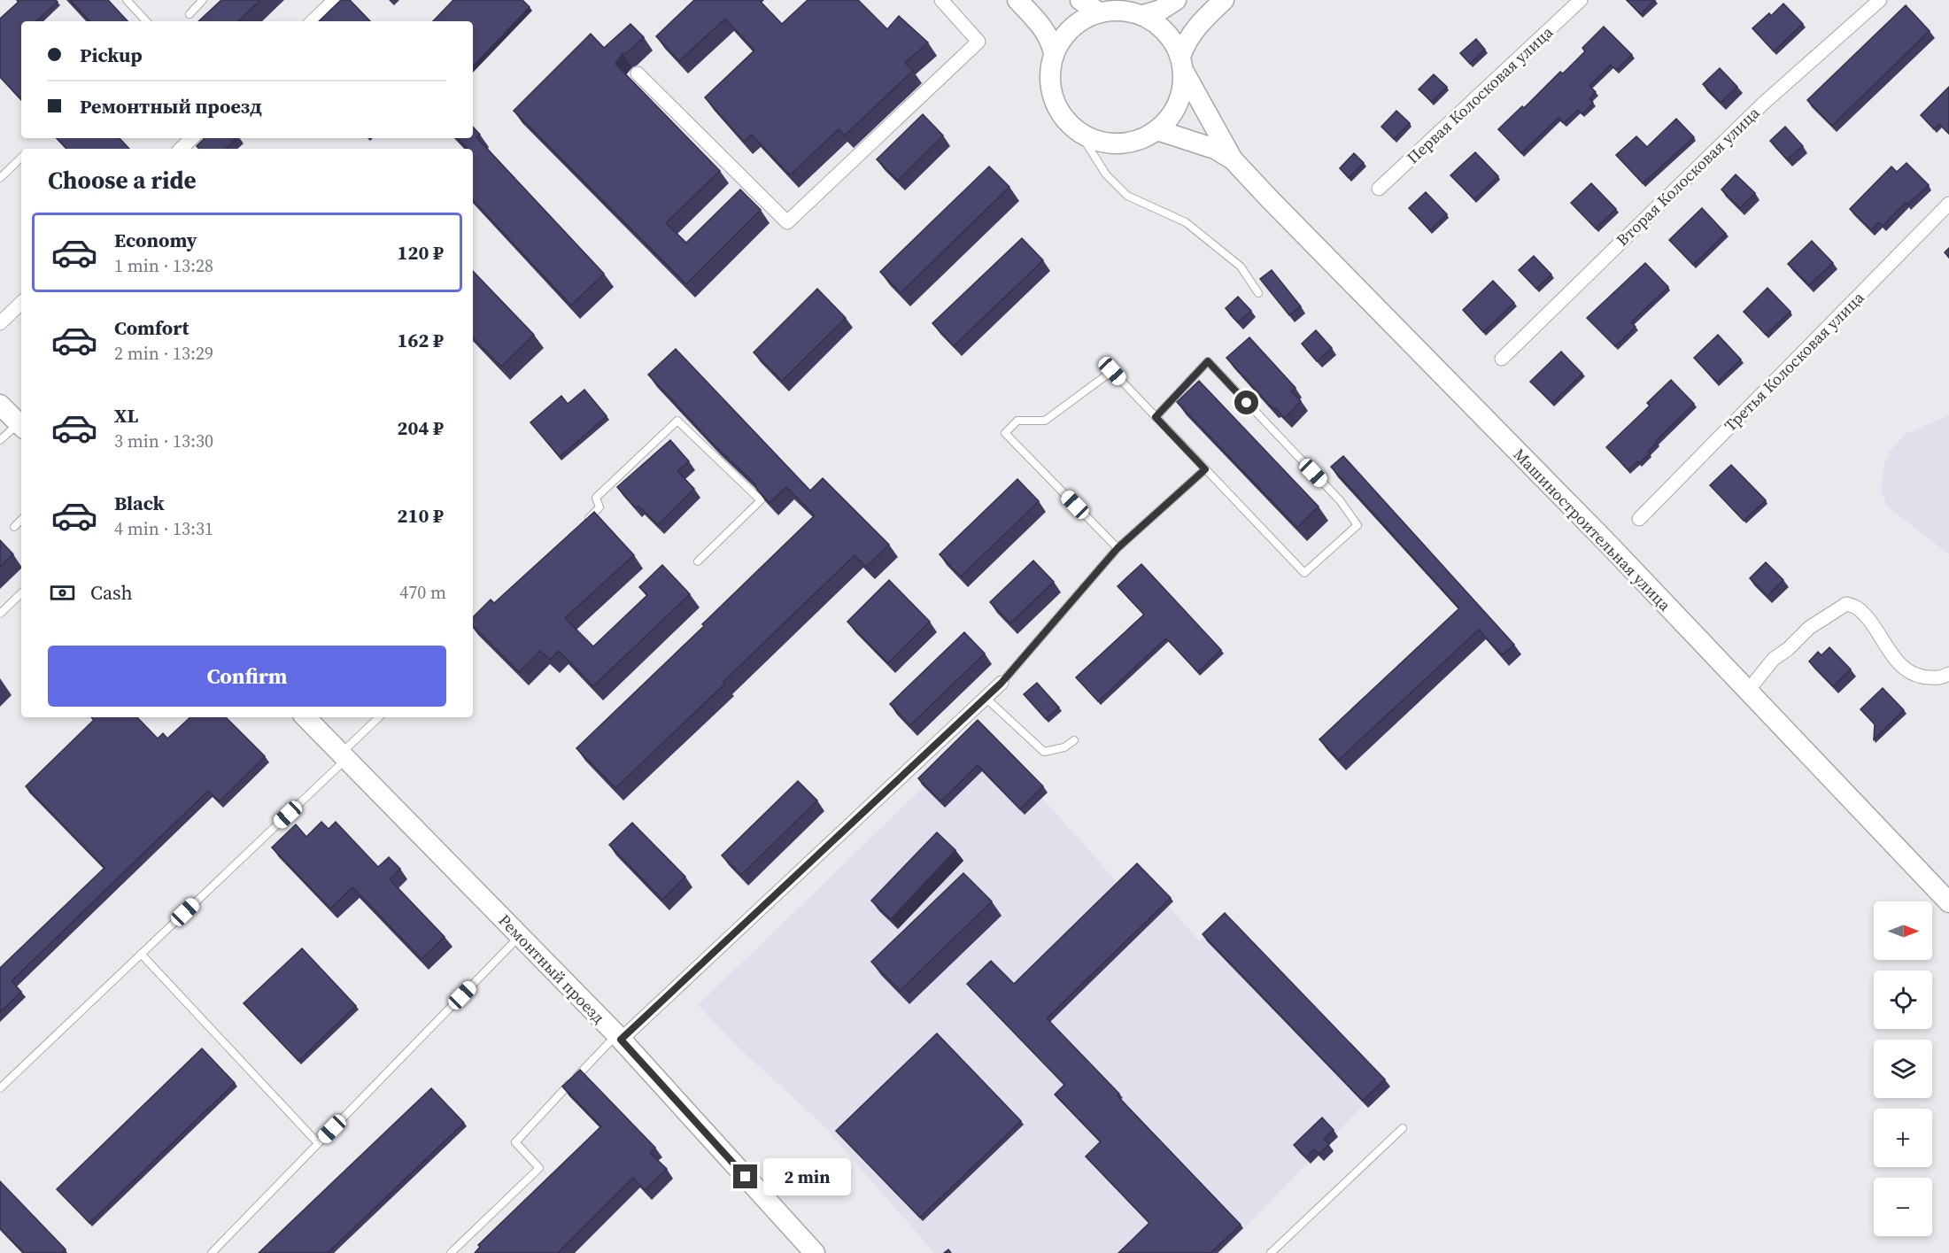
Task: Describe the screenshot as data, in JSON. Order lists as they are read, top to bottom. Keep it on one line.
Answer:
{"streets":{"street":["Первая Колосковая улица","Вторая Колосковая улица","Третья Колосковая улица","Машиностроительная улица","Ремонтный проезд"]},"north":"right","page":{"banner":["Pickup","Ремонтный проезд"],"heading":"Choose a ride","list":[{"name":"Economy","note":"1 min · 13:28","value":"120 ₽"},{"name":"Comfort","note":"2 min · 13:29","value":"162 ₽"},{"name":"XL","note":"3 min · 13:30","value":"204 ₽"},{"name":"Black","note":"4 min · 13:31","value":"210 ₽"}],"pay":["Cash","470 m"],"buttons":"Confirm","map_buttons":["+","−"],"bubble":"2 min"}}
